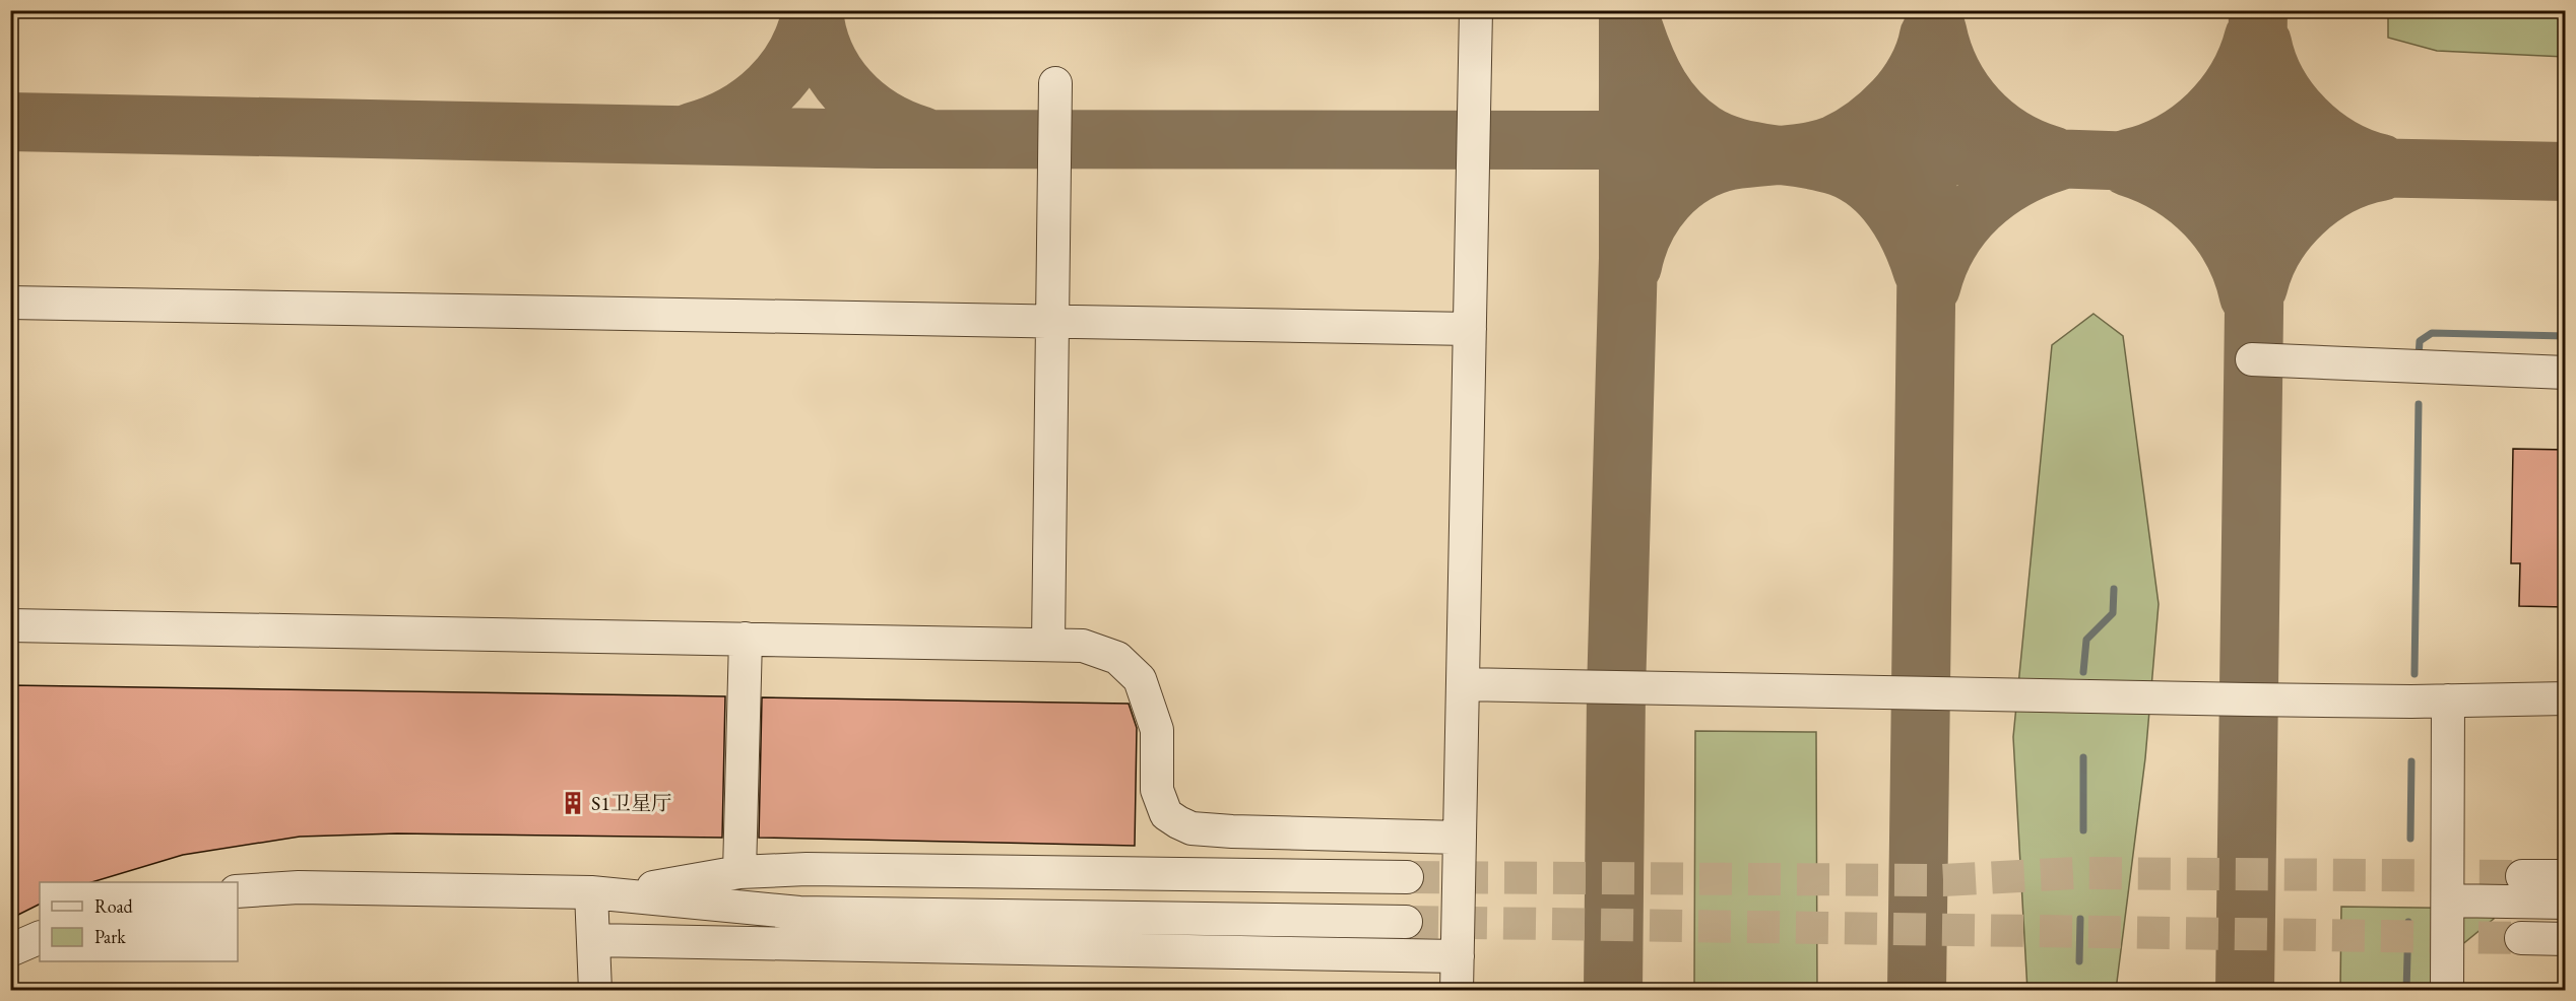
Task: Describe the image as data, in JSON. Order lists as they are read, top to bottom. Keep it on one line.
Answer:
{"places":{"building":["S1卫星厅"]},"legend":["Road","Park"]}
